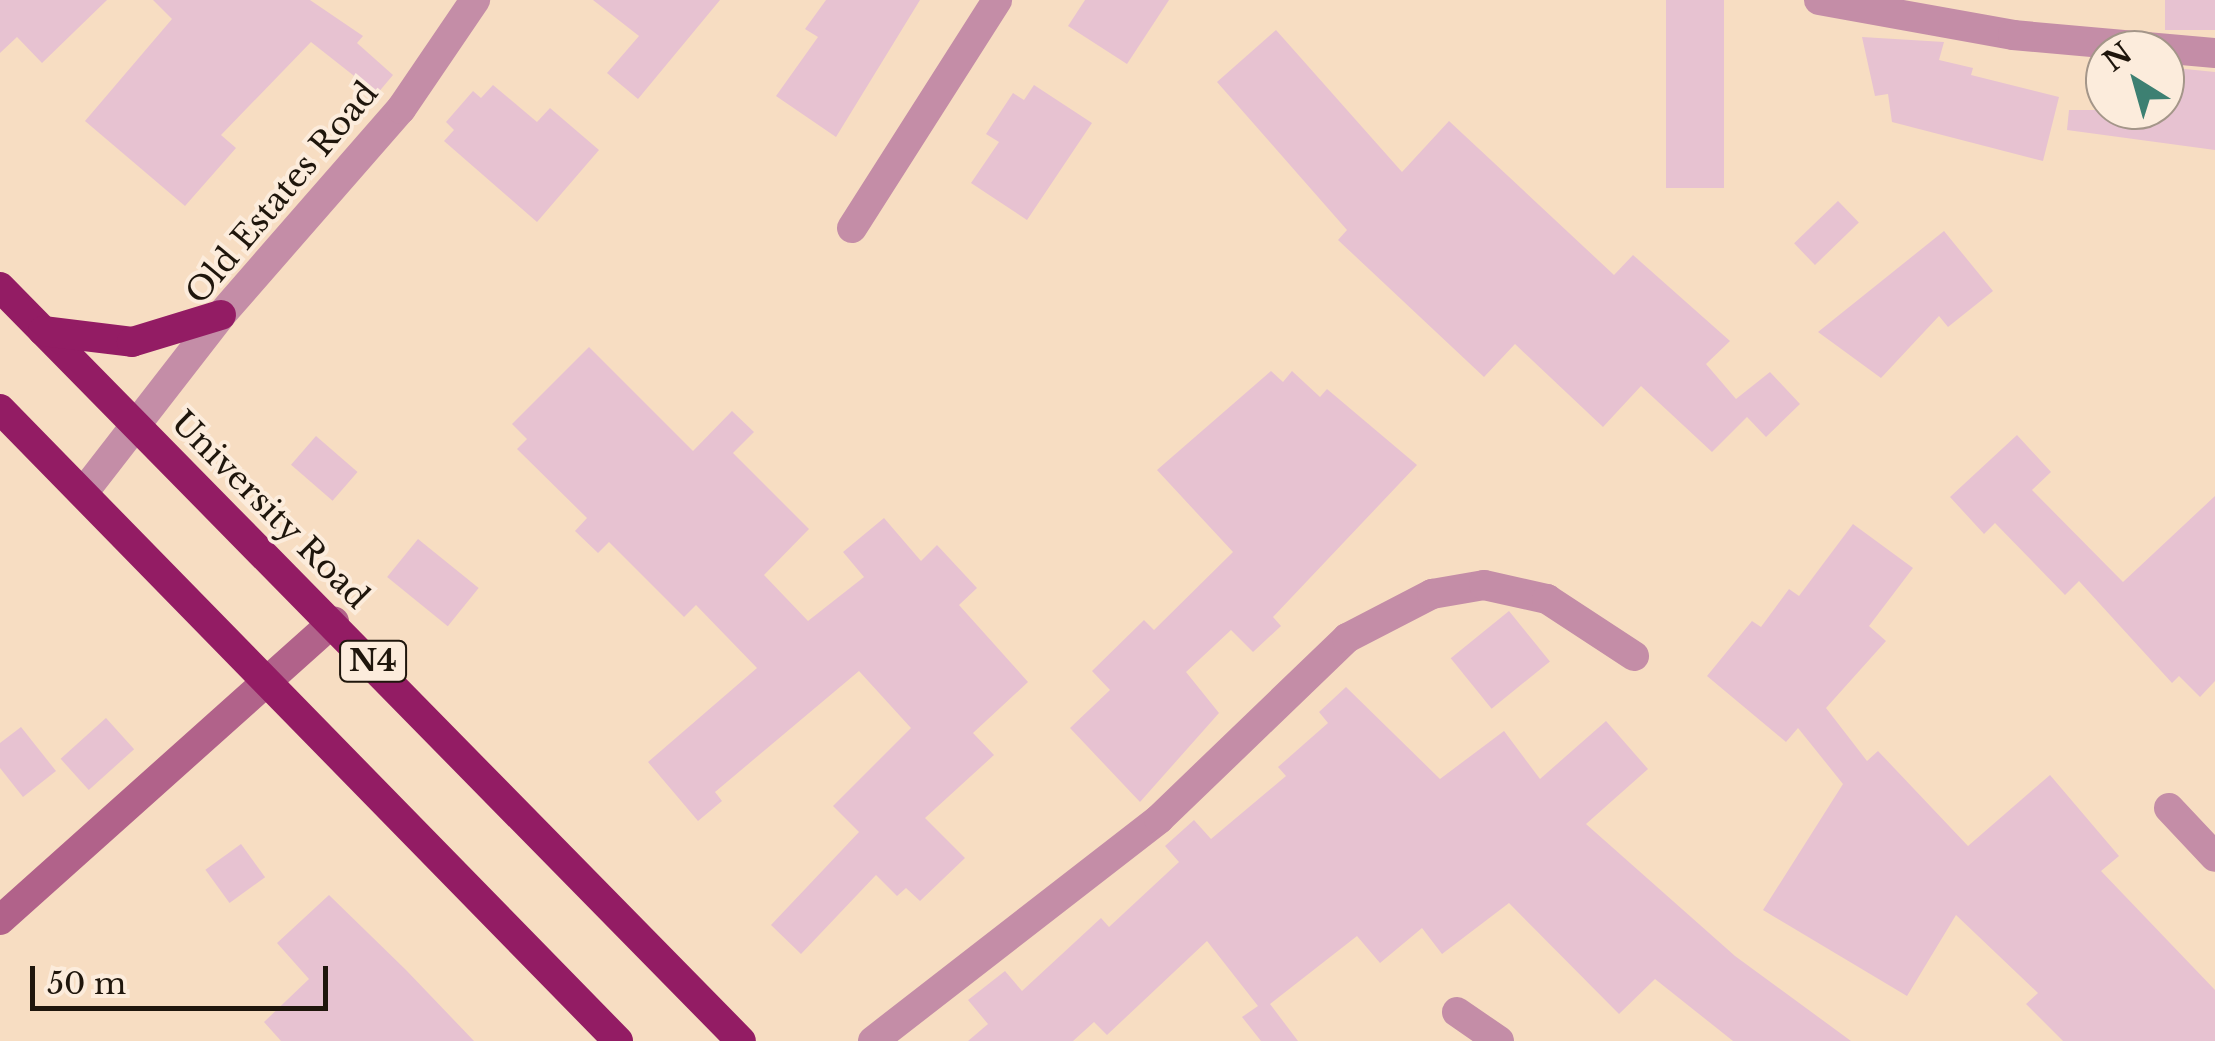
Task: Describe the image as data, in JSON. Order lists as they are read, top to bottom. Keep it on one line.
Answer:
{"streets":{"highway":["University Road","N4"],"street":["Old Estates Road"]},"crossings":[["Old Estates Road","University Road"]],"scale_bar":"50 m","north":"top left"}
